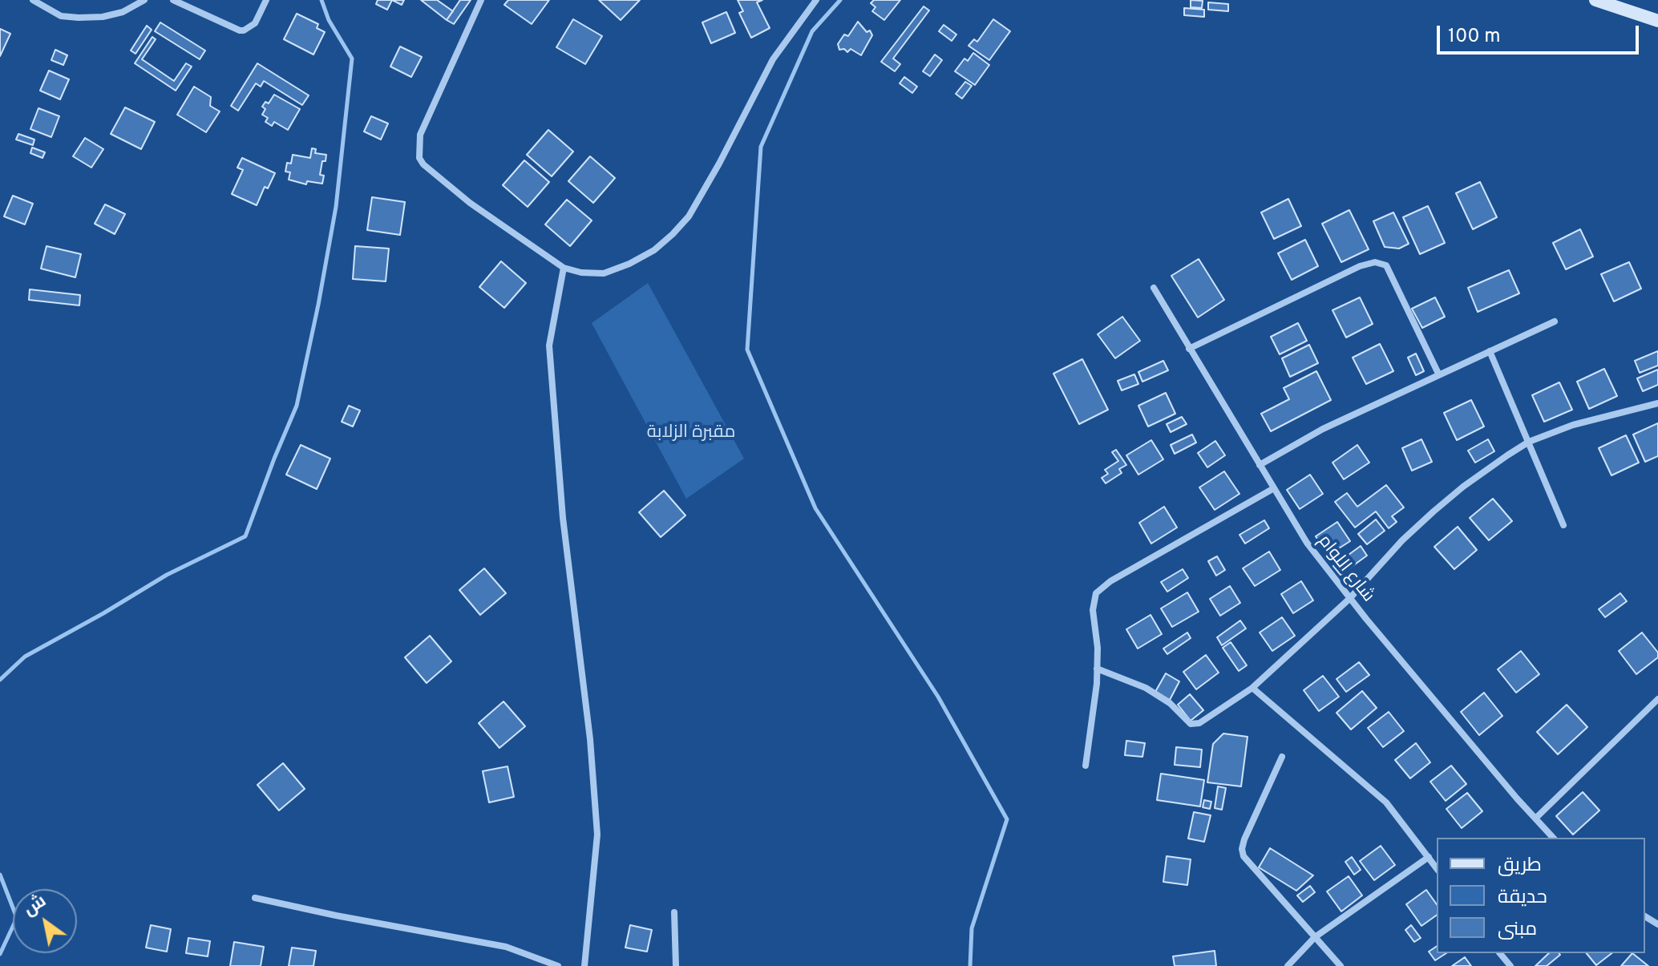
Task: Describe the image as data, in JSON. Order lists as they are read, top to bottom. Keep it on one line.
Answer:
{"streets":{"street":["شارع اللوام"]},"parks":["مقبرة الزلابة"],"legend":["طريق","حديقة","مبنى"],"scale_bar":"100 m","north":"top left"}
